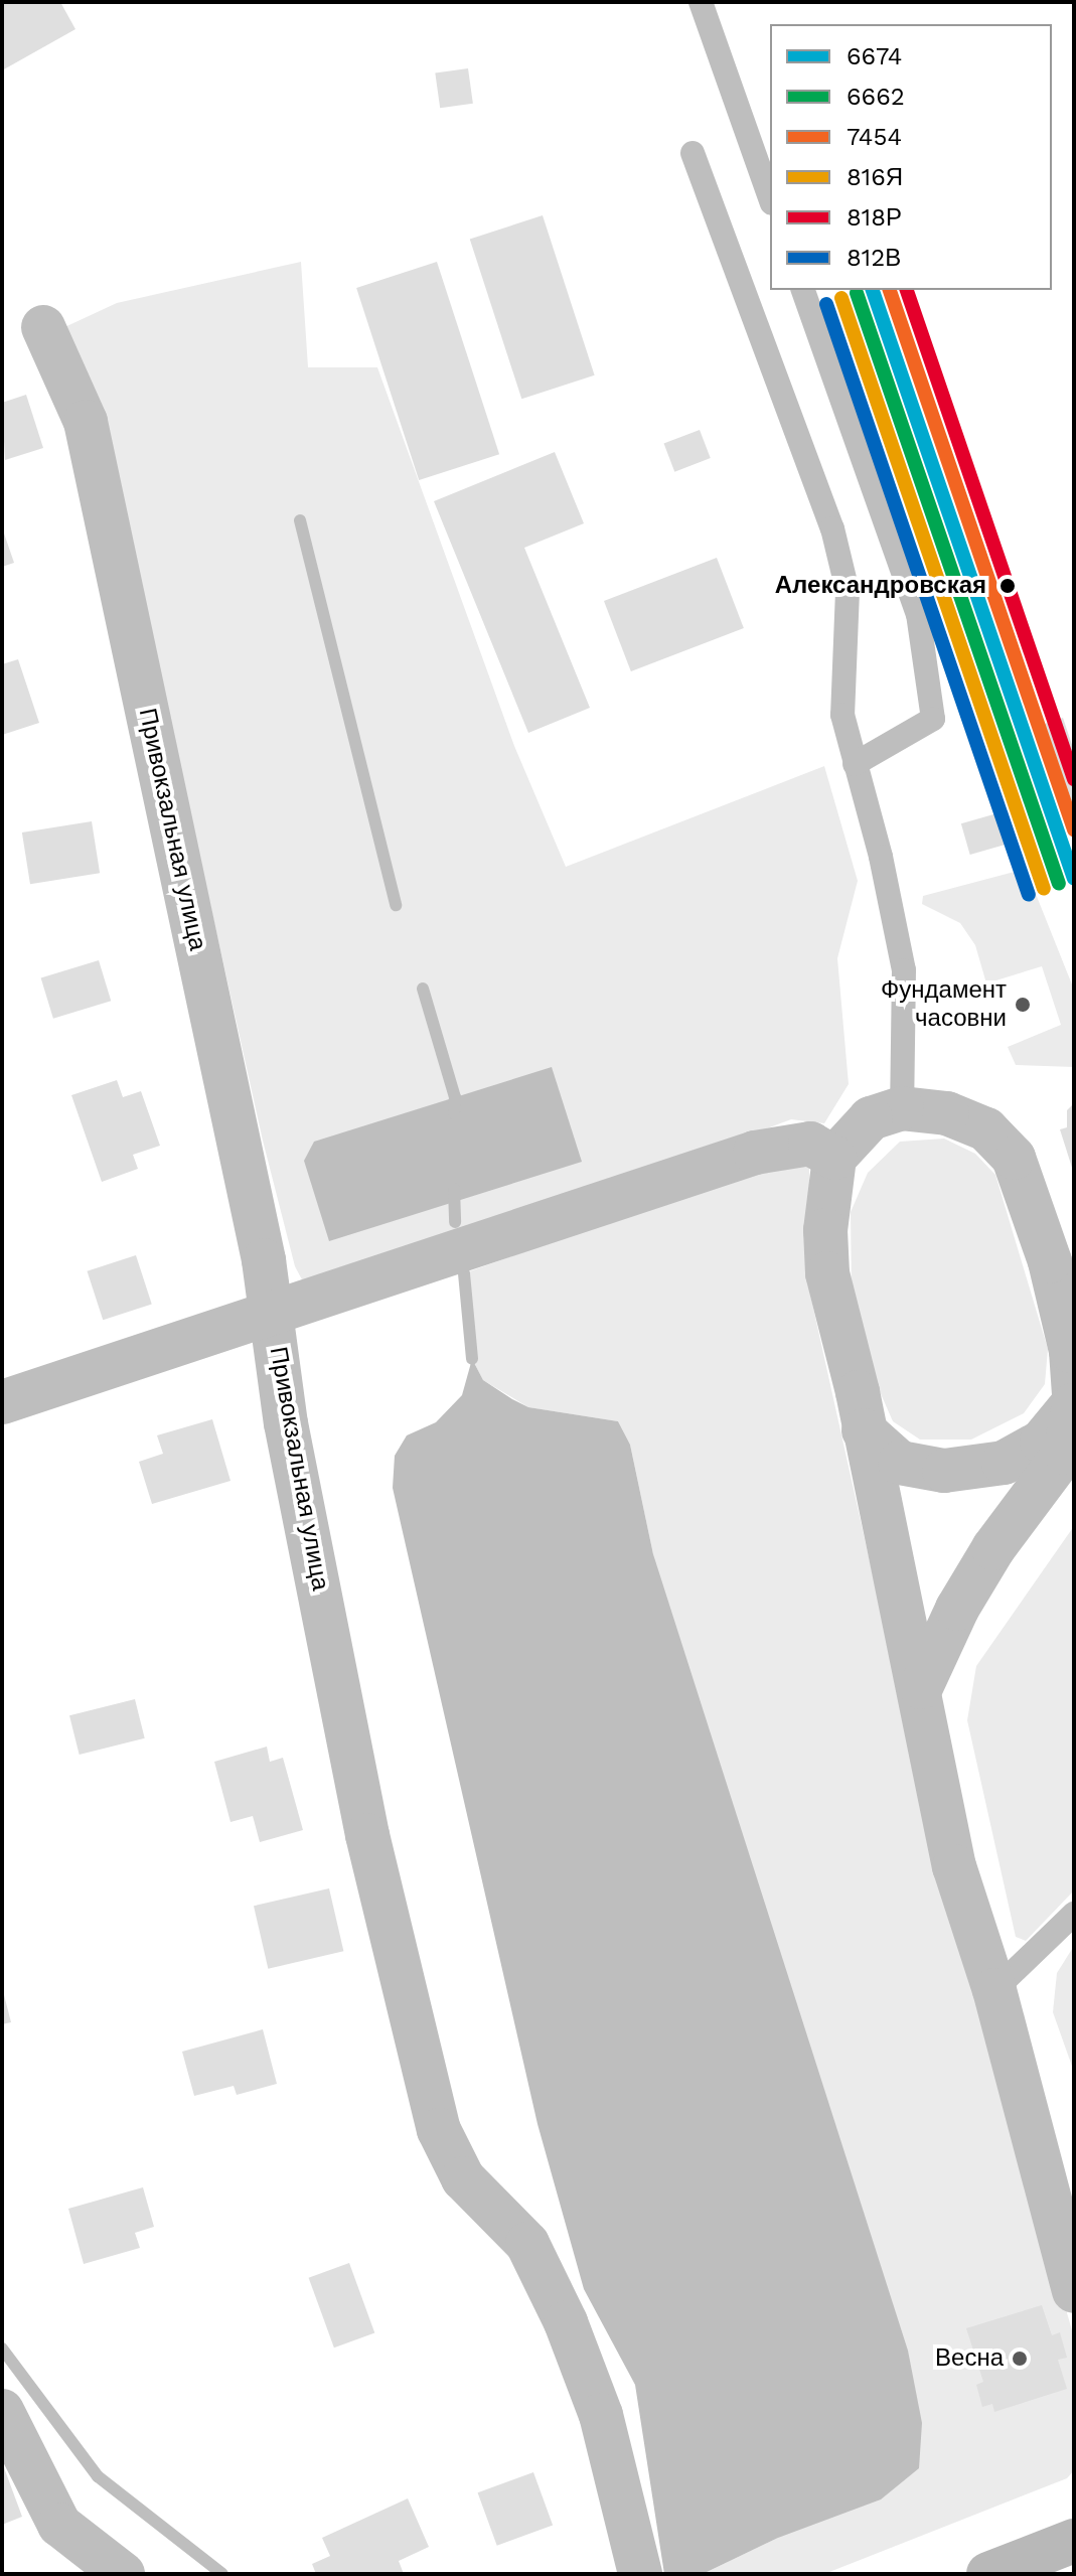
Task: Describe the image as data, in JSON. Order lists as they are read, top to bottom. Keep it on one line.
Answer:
{"streets":{"street":["Привокзальная улица"]},"places":["Александровская","Фундамент часовни","Весна"],"lines":["transit line 6674","transit line 7454","transit line 818Р","transit line 6662","transit line 816Я","transit line 812В"],"legend":["6674","6662","7454","816Я","818Р","812В"]}
